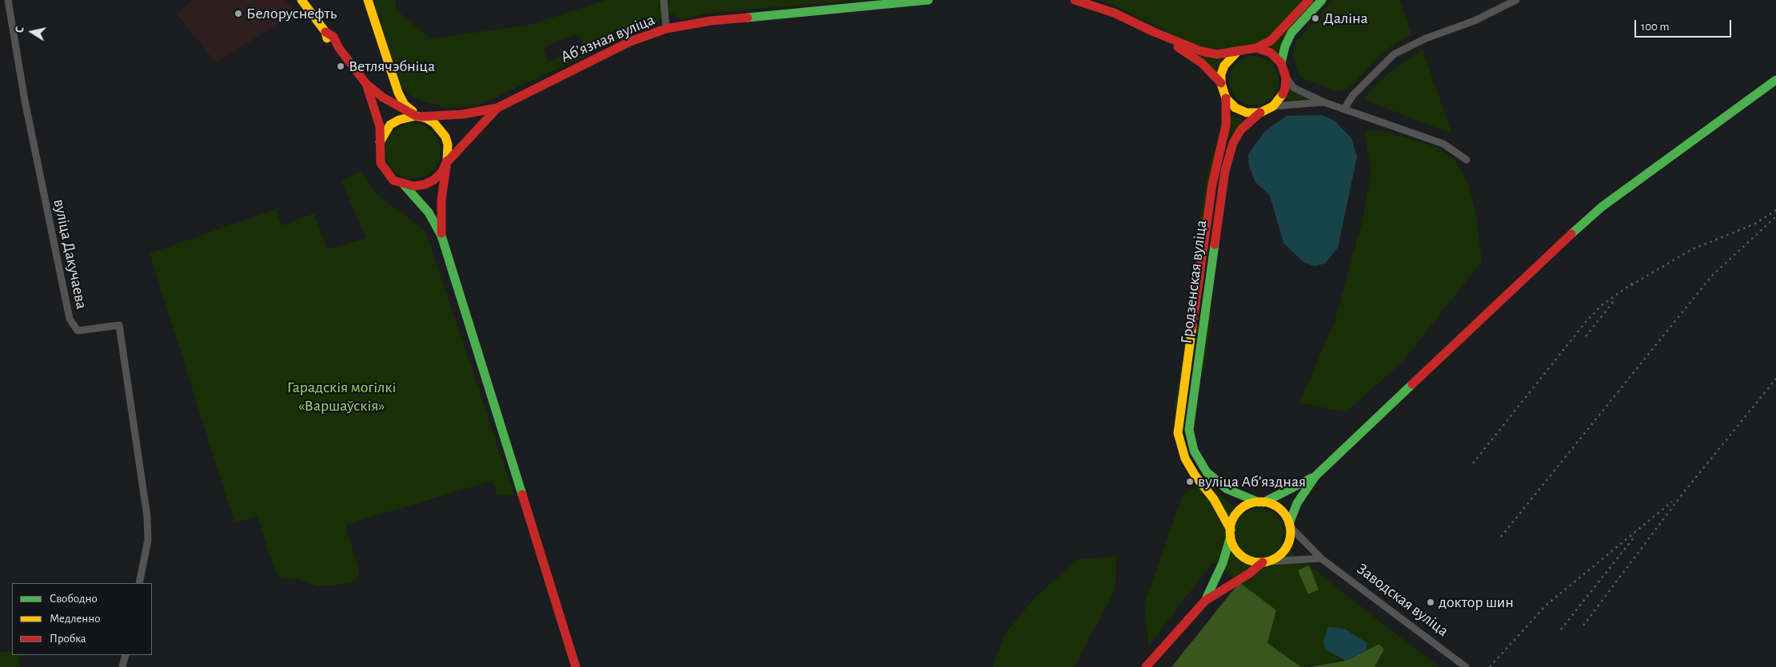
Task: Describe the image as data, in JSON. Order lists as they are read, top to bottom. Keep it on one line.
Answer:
{"streets":{"main road":["Абʼязная вуліца","Гродзенская вуліца"],"street":["вуліца Дакучаева","Заводская вуліца"]},"crossings":[["Гродзенская вуліца","Заводская вуліца"]],"parks":["Гарадскія могілкі «Варшаўскія»"],"places":["Белоруснефть","Даліна","Ветлячэбніца","вуліца Абʼяздная","доктор шин"],"legend":["Свободно","Медленно","Пробка"],"scale_bar":"100 m","north":"left"}
